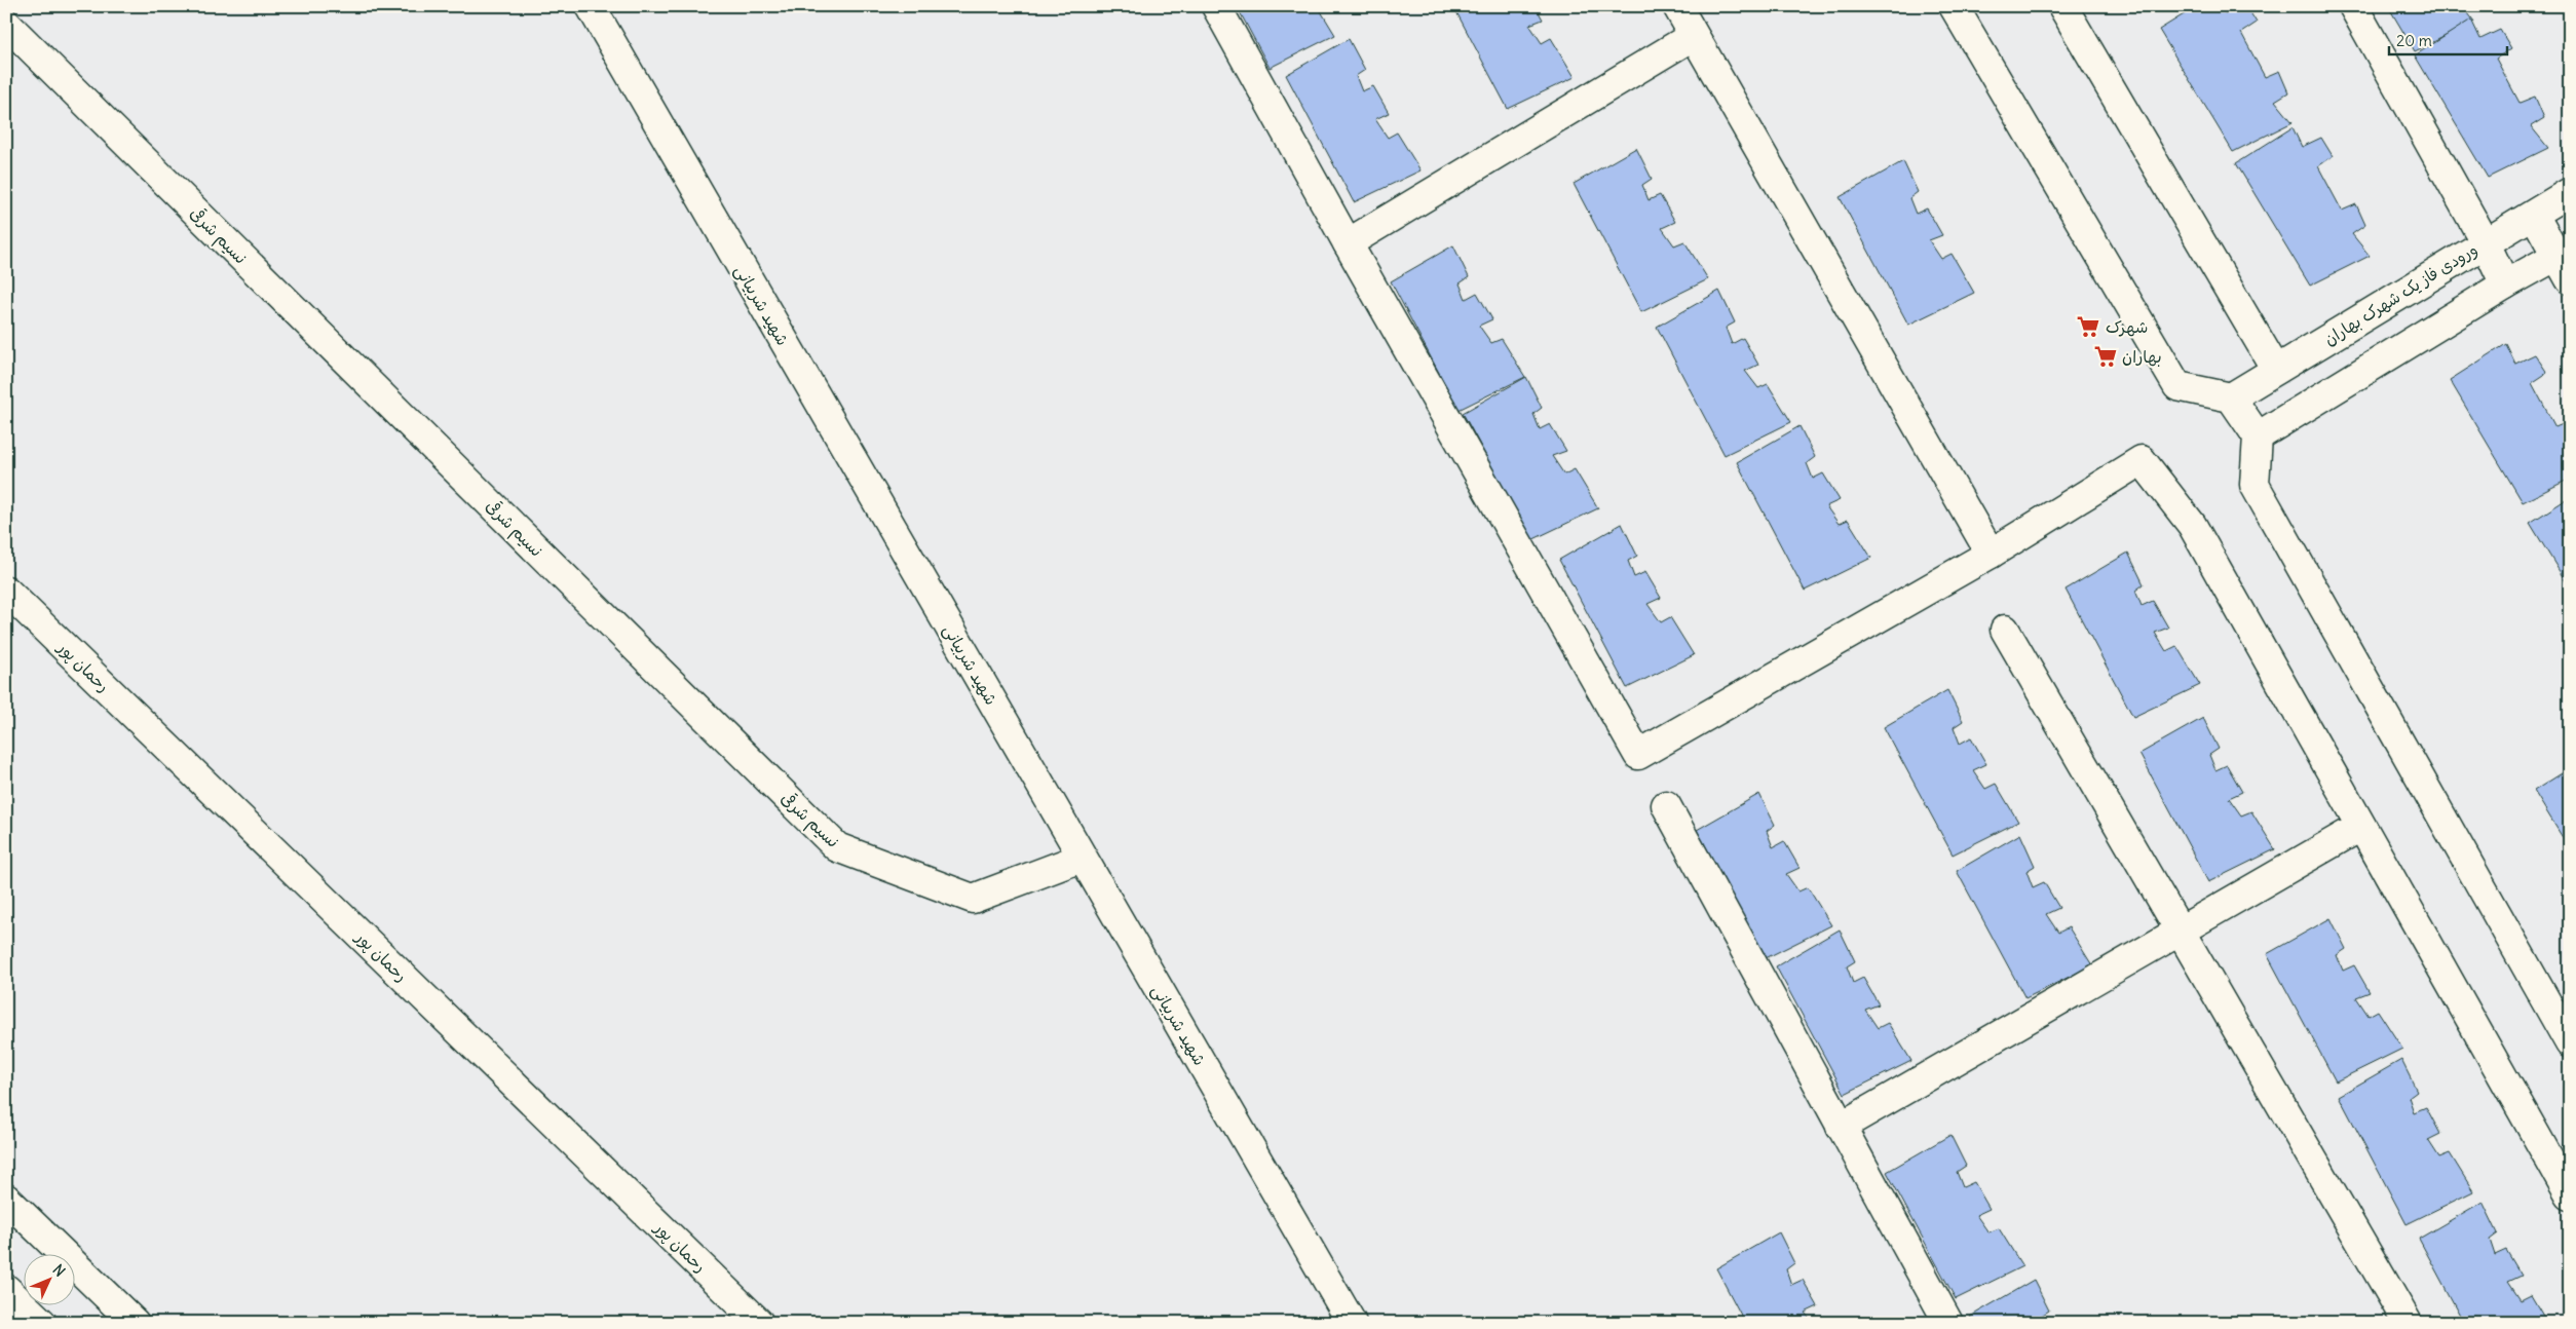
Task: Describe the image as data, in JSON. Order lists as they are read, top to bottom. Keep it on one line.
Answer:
{"streets":{"street":["نسیم شرقی","ورودی فاز یک شهرک بهاران","شهید شربیانی","رحمان پور"]},"crossings":[["نسیم شرقی","شهید شربیانی"]],"places":{"supermarket":["شهرک","بهاران"]},"scale_bar":"20 m","north":"top right"}
